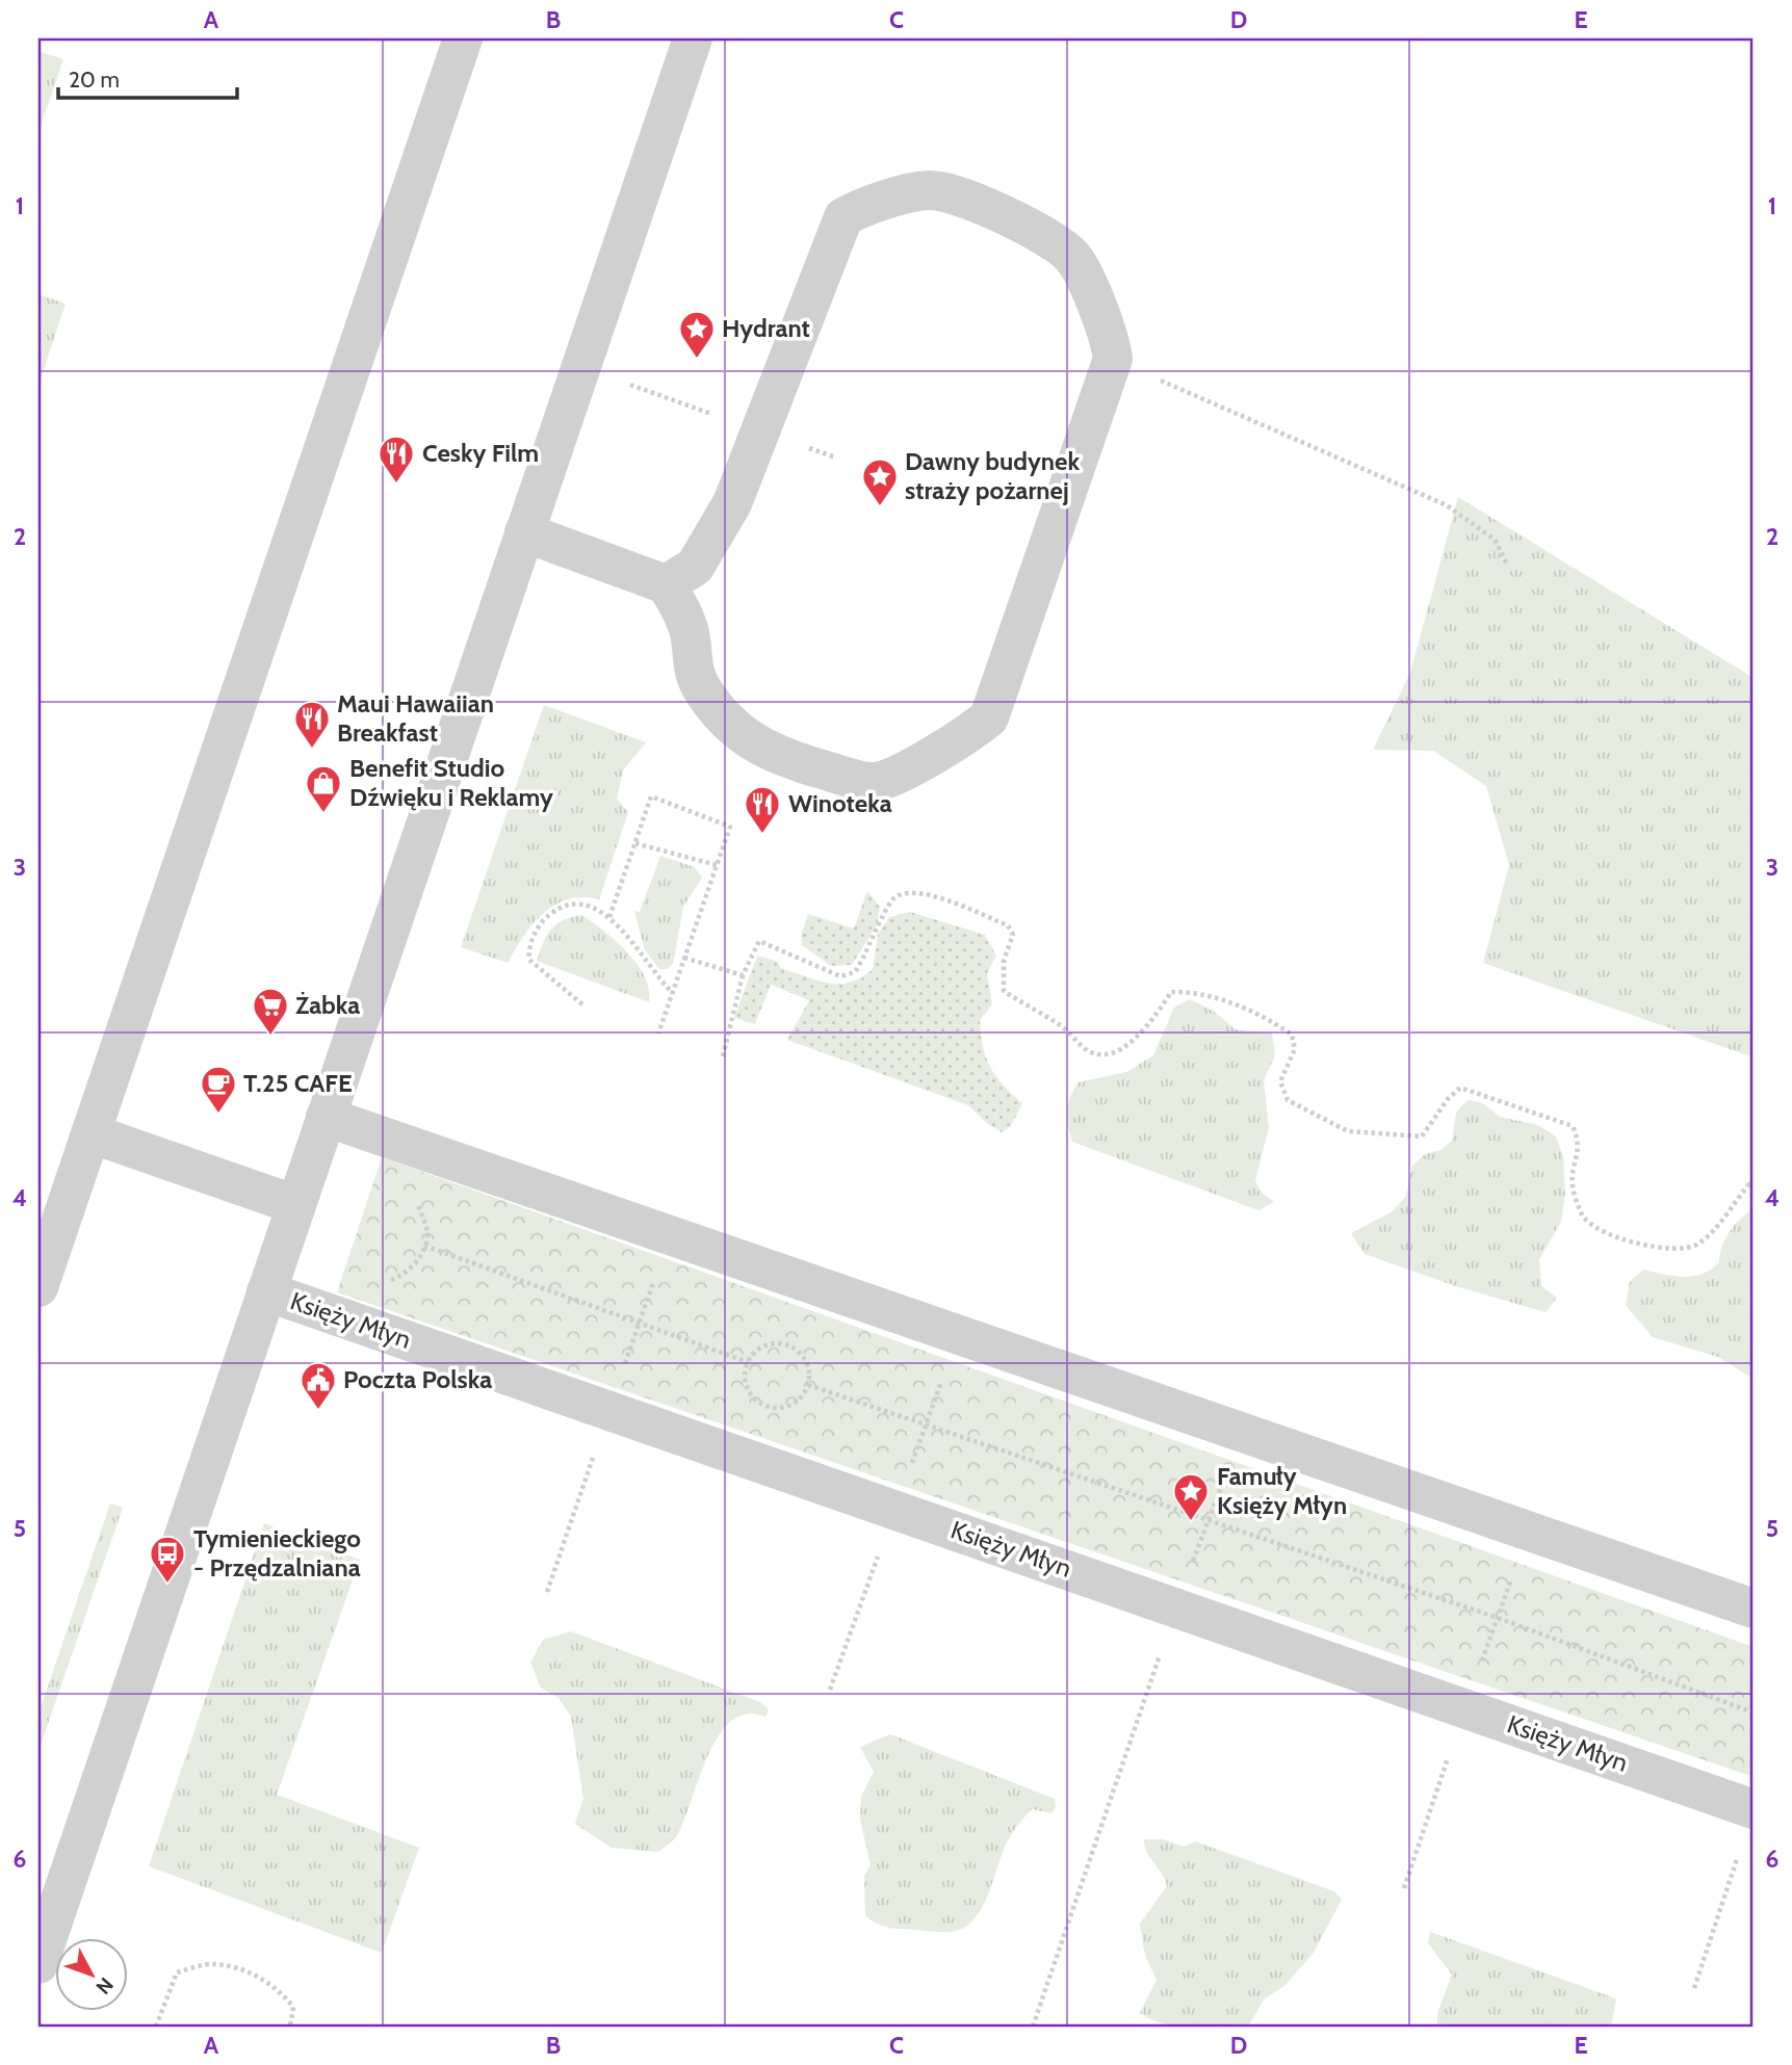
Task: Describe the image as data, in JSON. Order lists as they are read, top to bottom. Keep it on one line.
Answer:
{"streets":{"street":["Księży Młyn"]},"places":{"place":["Hydrant","Dawny budynek straży pożarnej","Famuły Księży Młyn"],"restaurant":["Cesky Film","Maui Hawaiian Breakfast","Winoteka"],"shop":["Benefit Studio Dźwięku i Reklamy"],"supermarket":["Żabka"],"cafe":["T.25 CAFE"],"public building":["Poczta Polska"],"bus stop":["Tymienieckiego - Przędzalniana"]},"scale_bar":"20 m","north":"bottom right","grid":{"columns":["A","B","C","D","E"],"rows":["1","2","3","4","5","6"]}}
